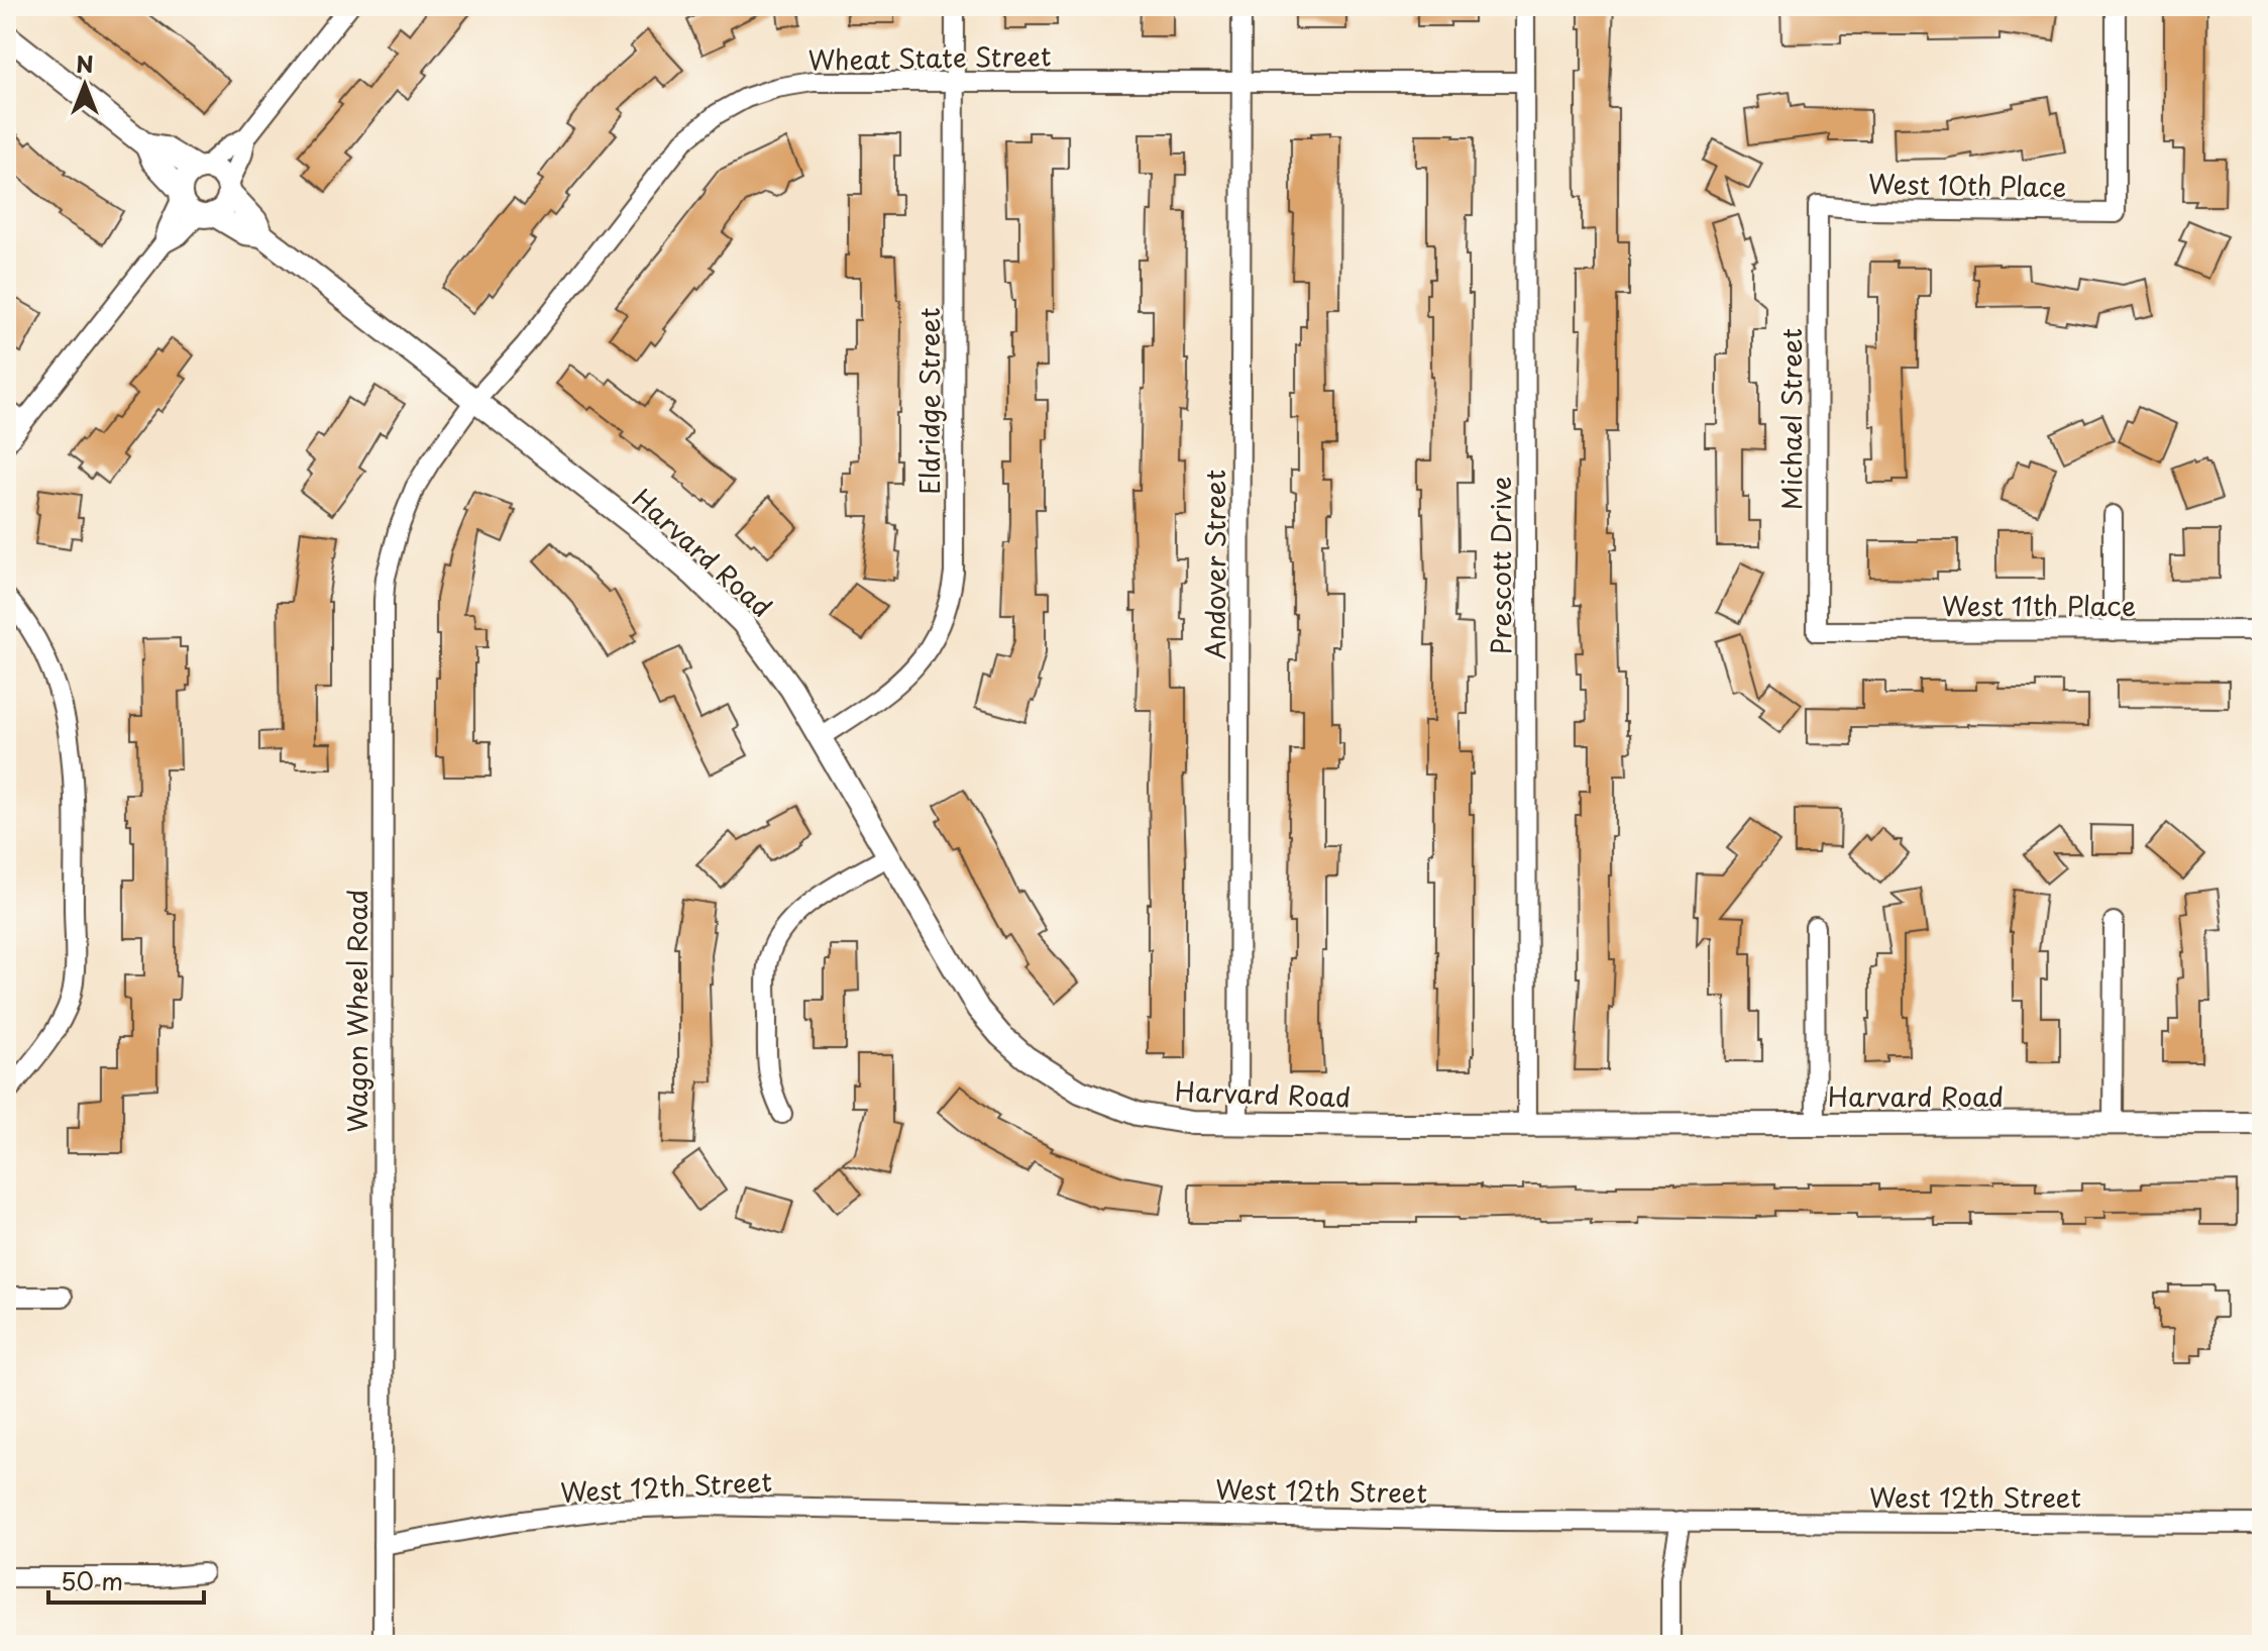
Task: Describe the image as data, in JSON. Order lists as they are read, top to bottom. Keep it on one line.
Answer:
{"streets":{"street":["Wheat State Street","West 10th Place","Eldridge Street","Michael Street","Harvard Road","Andover Street","Prescott Drive","West 11th Place","Wagon Wheel Road","West 12th Street"]},"crossings":[["Wheat State Street","Eldridge Street"],["Wheat State Street","Harvard Road"],["Wheat State Street","Andover Street"],["Wheat State Street","Prescott Drive"],["Wheat State Street","Wagon Wheel Road"],["West 10th Place","Michael Street"],["Eldridge Street","Harvard Road"],["Michael Street","West 11th Place"],["Harvard Road","Andover Street"],["Harvard Road","Prescott Drive"],["Harvard Road","Wagon Wheel Road"],["Wagon Wheel Road","West 12th Street"]],"scale_bar":"50 m","north":"top"}
